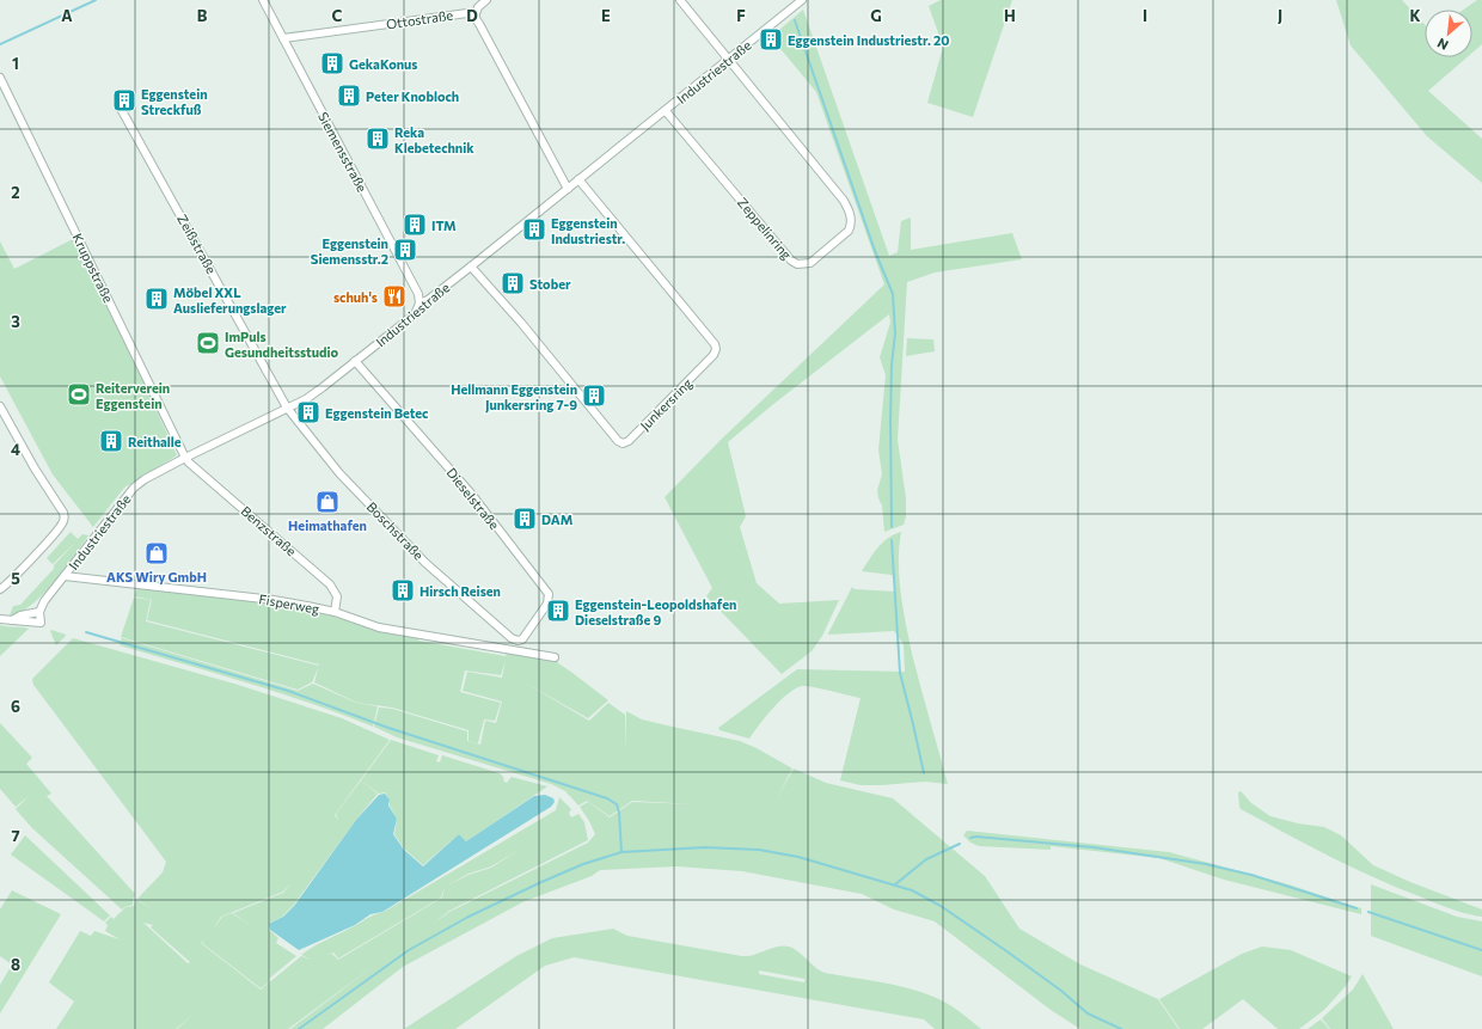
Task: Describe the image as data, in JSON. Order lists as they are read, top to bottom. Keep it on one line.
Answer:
{"streets":{"street":["Ottostraße","Industriestraße","Siemensstraße","Zeppelinring","Zeißstraße","Kruppstraße","Junkersring","Dieselstraße","Benzstraße","Boschstraße","Fisperweg"]},"crossings":[["Ottostraße","Siemensstraße"],["Industriestraße","Siemensstraße"],["Industriestraße","Zeppelinring"],["Industriestraße","Zeißstraße"],["Industriestraße","Kruppstraße"],["Industriestraße","Junkersring"],["Industriestraße","Dieselstraße"],["Industriestraße","Benzstraße"],["Industriestraße","Boschstraße"],["Industriestraße","Fisperweg"],["Zeißstraße","Boschstraße"],["Kruppstraße","Benzstraße"],["Dieselstraße","Boschstraße"],["Benzstraße","Fisperweg"]],"places":{"building":["Eggenstein Industriestr. 20","GekaKonus","Peter Knobloch","Eggenstein Streckfuß","Reka Klebetechnik","ITM","Eggenstein Industriestr.","Eggenstein Siemensstr.2","Stober","Möbel XXL Auslieferungslager","Hellmann Eggenstein Junkersring 7-9","Eggenstein Betec","Reithalle","DAM","Hirsch Reisen","Eggenstein-Leopoldshafen Dieselstraße 9"],"restaurant":["schuh's"],"sports":["ImPuls Gesundheitsstudio","Reiterverein Eggenstein"],"shop":["Heimathafen","AKS Wiry GmbH"]},"north":"bottom left","grid":{"columns":["A","B","C","D","E","F","G","H","I","J","K"],"rows":["1","2","3","4","5","6","7","8"]}}
